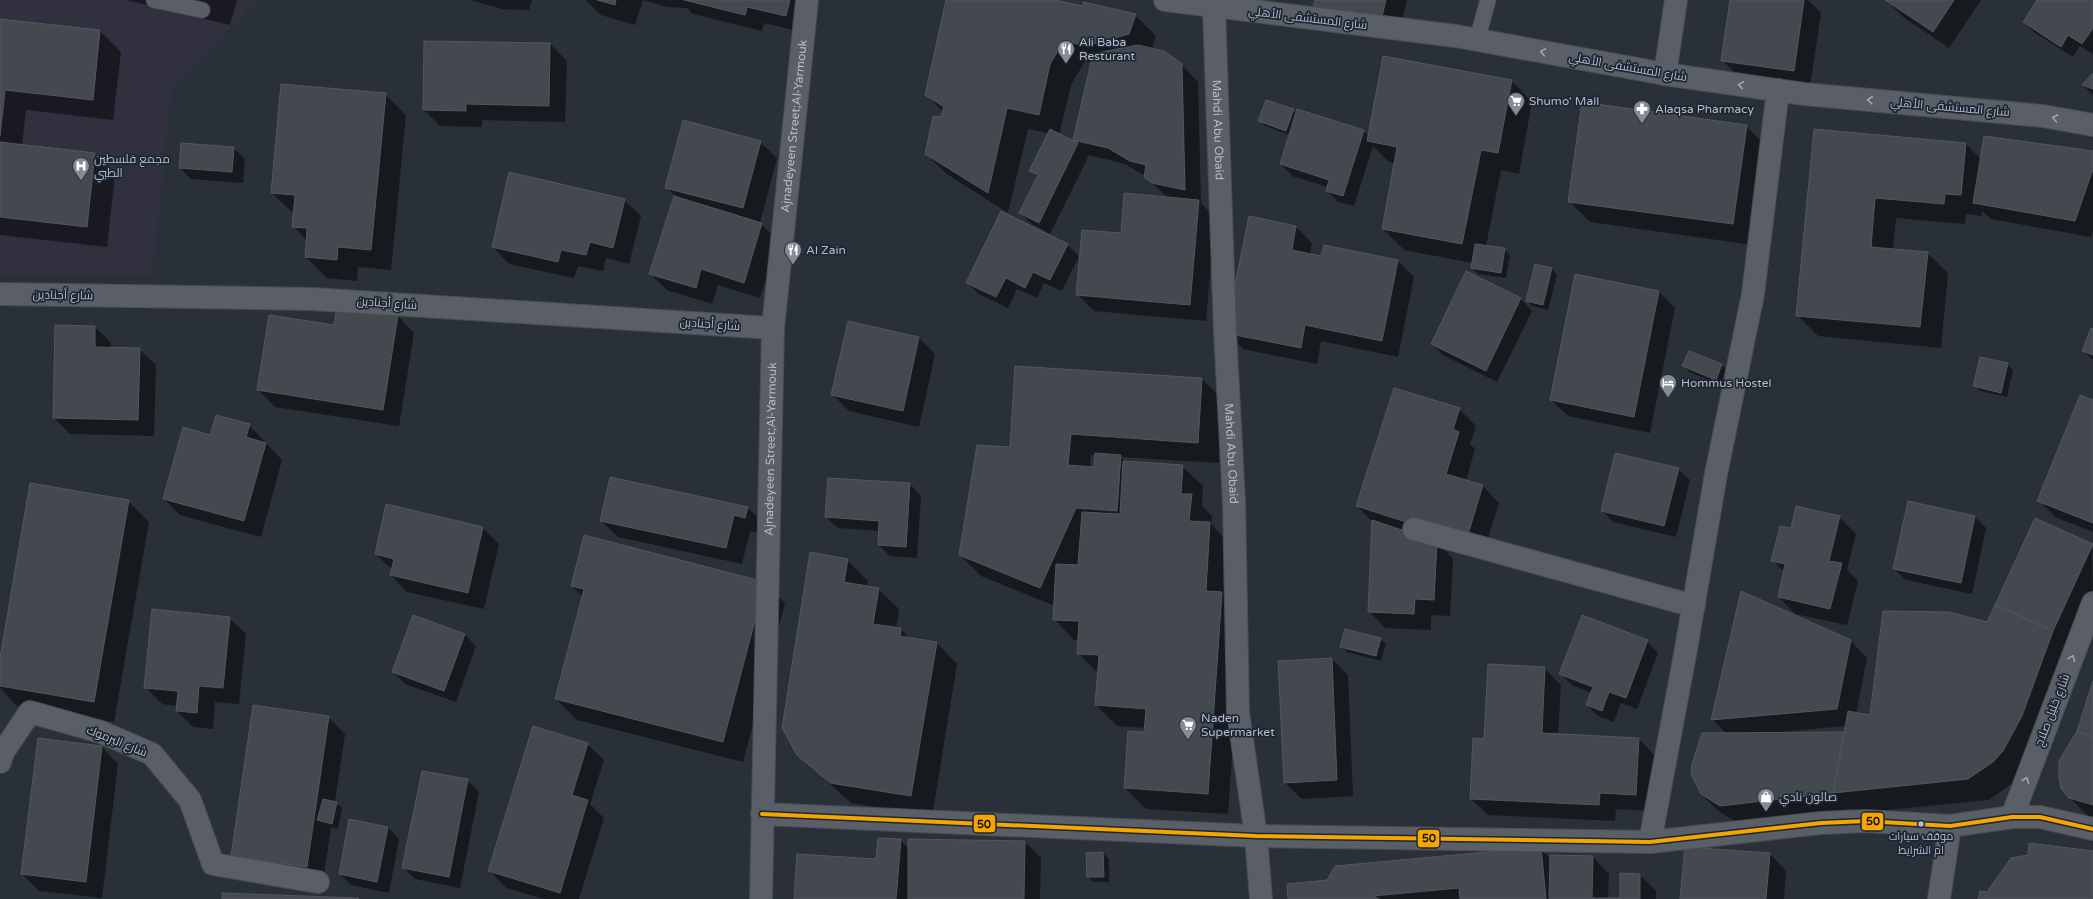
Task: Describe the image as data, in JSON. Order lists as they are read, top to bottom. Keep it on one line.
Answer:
{"streets":{"street":["شارع المستشفى الأهلي","Ajnadeyeen Street;Al-Yarmouk","Mahdi Abu Obaid","شارع أجنادين","شارع خليل صلاح","شارع اليرموك"]},"crossings":[["شارع المستشفى الأهلي","Mahdi Abu Obaid"],["Ajnadeyeen Street;Al-Yarmouk","شارع أجنادين"]],"one_way":["شارع المستشفى الأهلي","شارع خليل صلاح"],"places":{"restaurant":["Ali Baba Resturant","Al Zain"],"supermarket":["Shumo' Mall","Naden Supermarket"],"pharmacy":["Alaqsa Pharmacy"],"hospital":["مجمع فلسطين الطبي"],"hotel":["Hommus Hostel"],"shop":["صالون نادي"],"other":["موقف سيارات ام الشرايط"]},"lines":["transit line 50"]}
